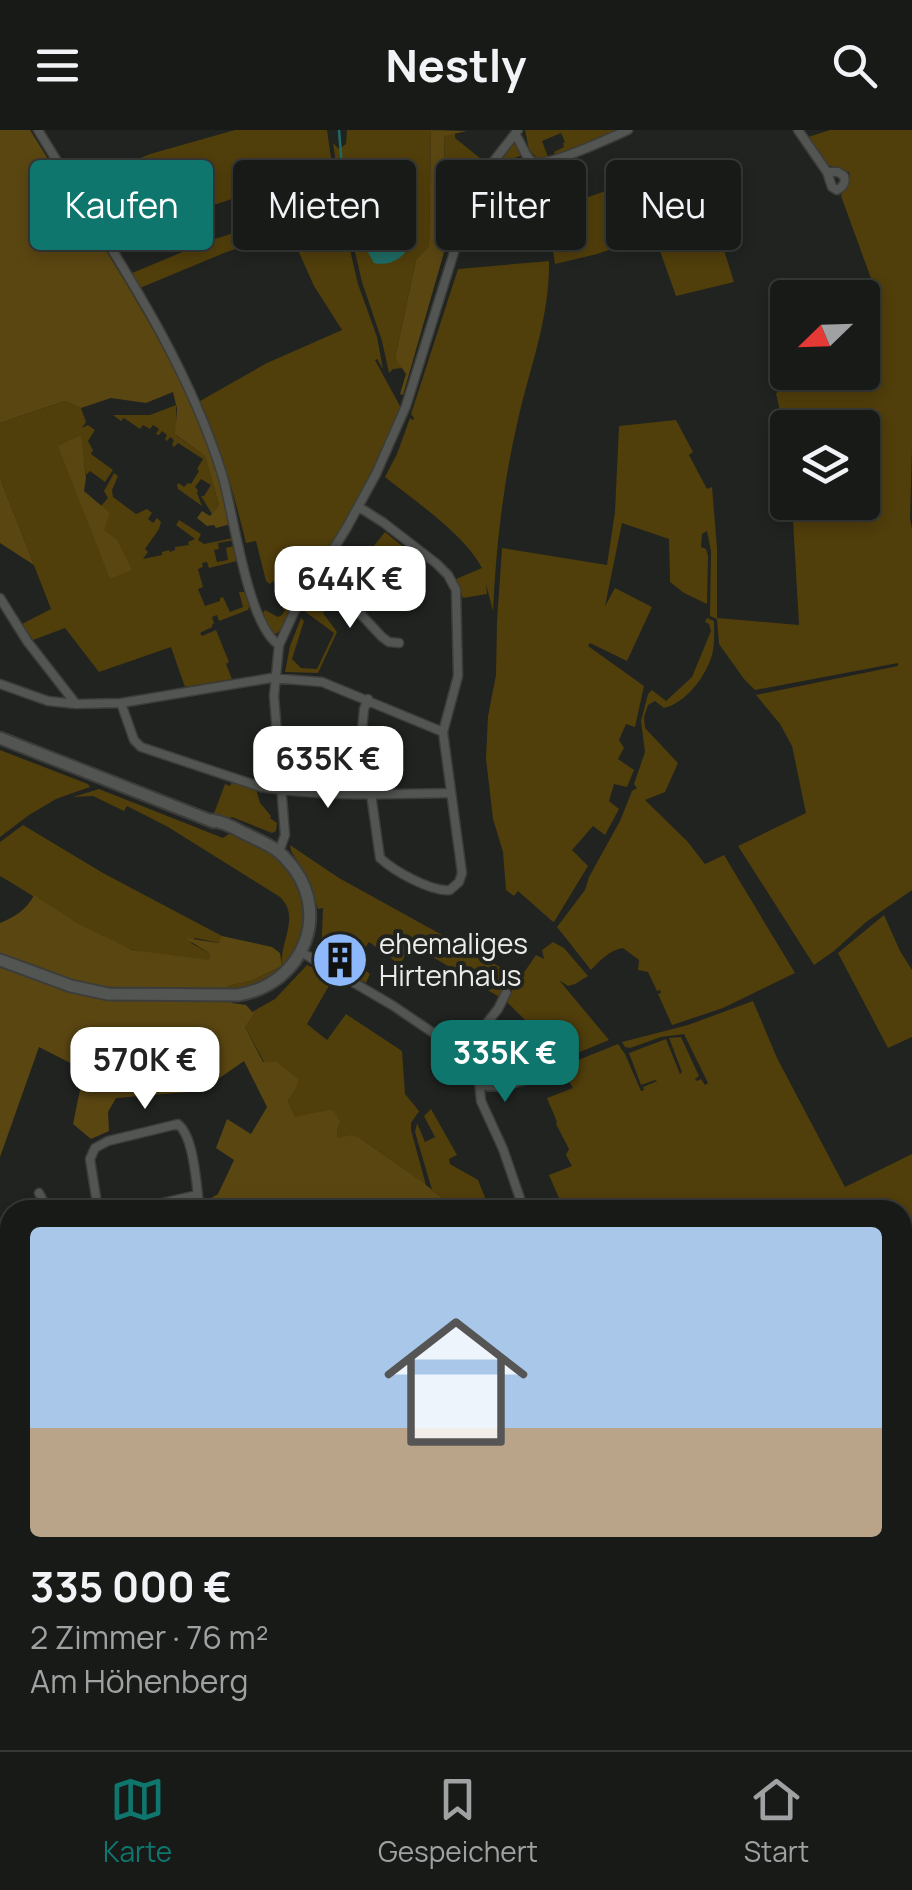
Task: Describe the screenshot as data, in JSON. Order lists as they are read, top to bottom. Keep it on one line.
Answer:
{"places":{"building":["ehemaliges Hirtenhaus"]},"north":"bottom left","page":{"header":"Nestly","chip":["Kaufen","Mieten","Filter","Neu"],"price":["644K €","635K €","335K €","570K €"],"list":[{"name":"335 000 €","note":"2 Zimmer · 76 m² · Am Höhenberg"}],"tabs":["Karte","Gespeichert","Start"]}}
